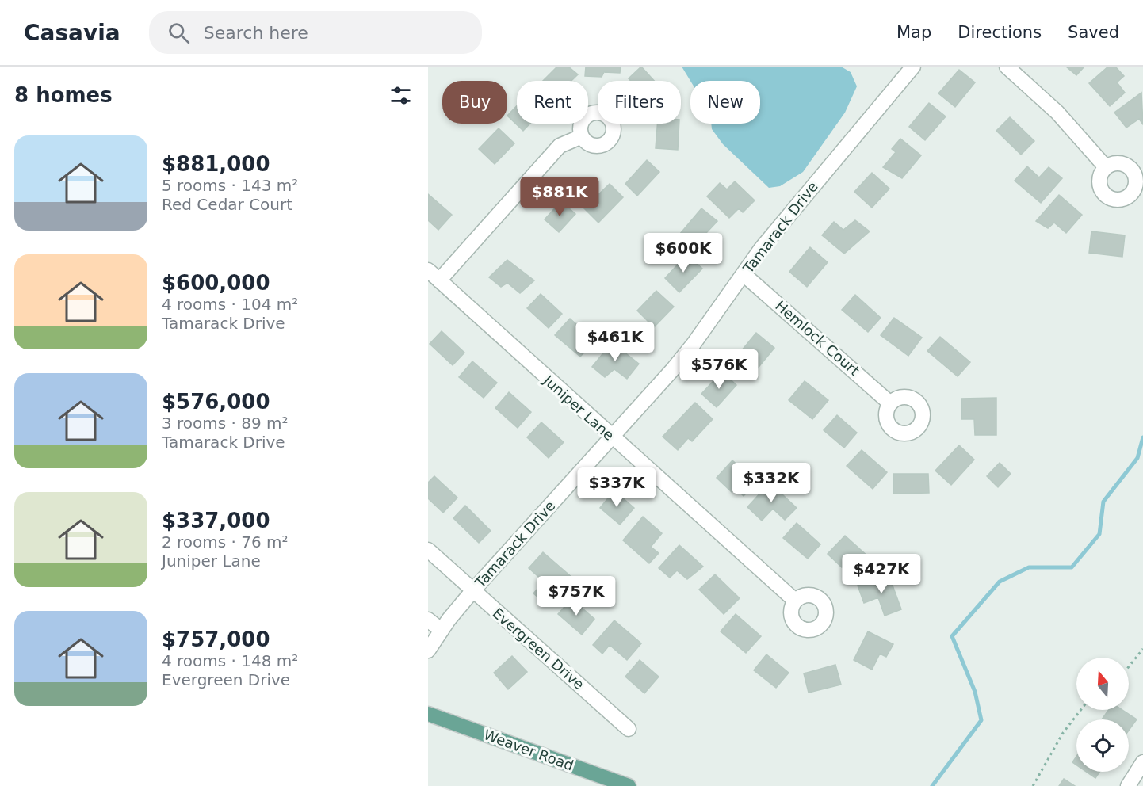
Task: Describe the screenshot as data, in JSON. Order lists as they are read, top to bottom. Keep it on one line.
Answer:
{"streets":{"main road":["Weaver Road"],"street":["Tamarack Drive","Hemlock Court","Juniper Lane","Evergreen Drive"]},"crossings":[["Tamarack Drive","Hemlock Court"],["Tamarack Drive","Juniper Lane"],["Tamarack Drive","Evergreen Drive"]],"north":"top","page":{"header":"Casavia","search":"Search here","nav":["Map","Directions","Saved"],"heading":"8 homes","chip":["Buy","Rent","Filters","New"],"list":[{"name":"$881,000","note":"5 rooms · 143 m² · Red Cedar Court"},{"name":"$600,000","note":"4 rooms · 104 m² · Tamarack Drive"},{"name":"$576,000","note":"3 rooms · 89 m² · Tamarack Drive"},{"name":"$337,000","note":"2 rooms · 76 m² · Juniper Lane"},{"name":"$757,000","note":"4 rooms · 148 m² · Evergreen Drive"}],"price":["$881K","$600K","$461K","$576K","$332K","$337K","$427K","$757K"]}}
